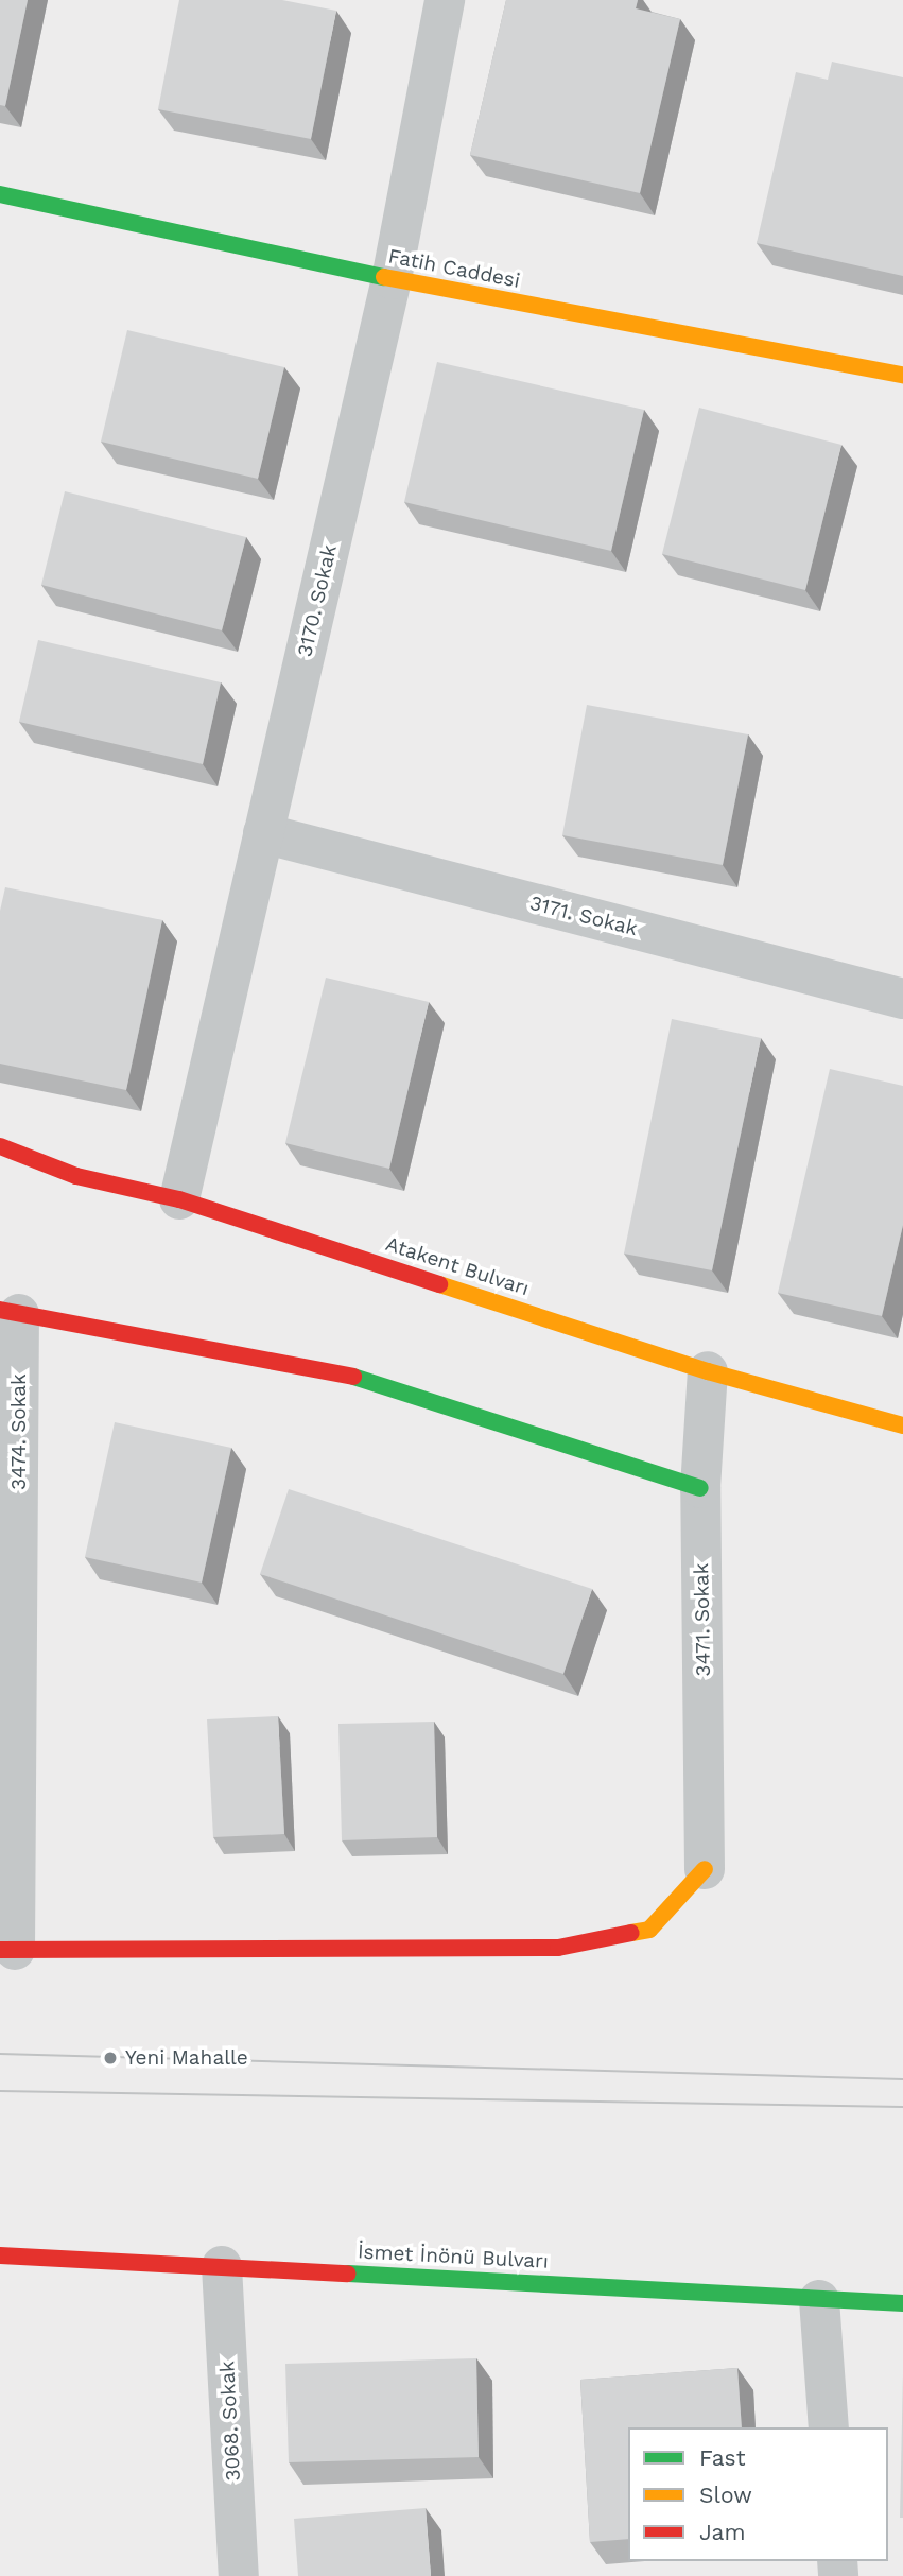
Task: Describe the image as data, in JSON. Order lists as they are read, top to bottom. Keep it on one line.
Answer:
{"streets":{"main road":["Fatih Caddesi","Atakent Bulvarı","İsmet İnönü Bulvarı"],"street":["3170. Sokak","3171. Sokak","3474. Sokak","3471. Sokak","3068. Sokak"]},"crossings":[["Fatih Caddesi","3170. Sokak"],["3170. Sokak","3171. Sokak"],["3170. Sokak","Atakent Bulvarı"],["Atakent Bulvarı","3471. Sokak"],["İsmet İnönü Bulvarı","3068. Sokak"]],"places":["Yeni Mahalle"],"legend":["Fast","Slow","Jam"]}
